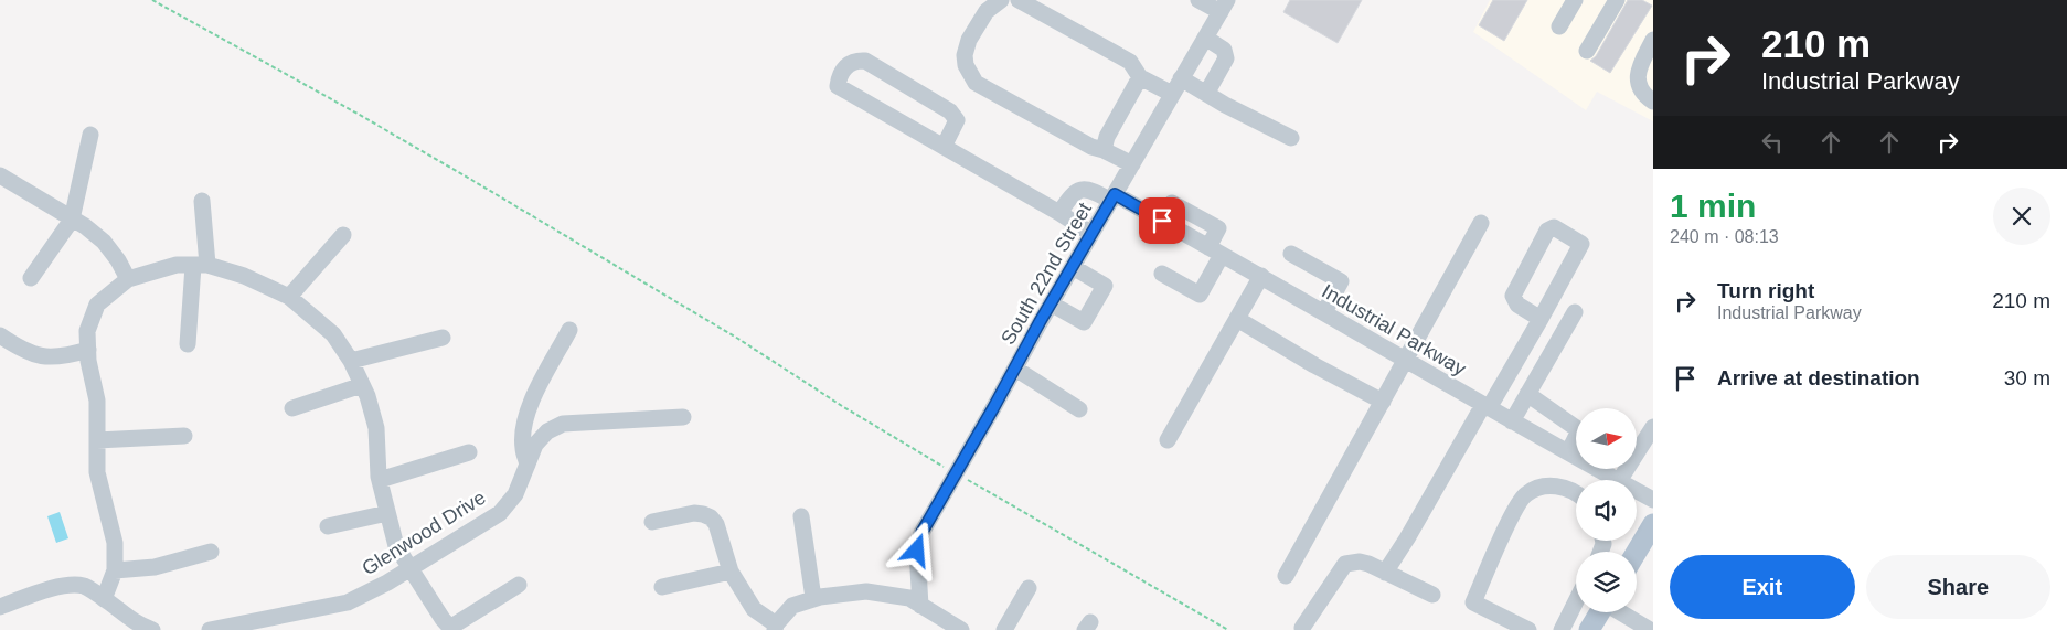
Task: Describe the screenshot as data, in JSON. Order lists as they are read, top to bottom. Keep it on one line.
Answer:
{"streets":{"street":["South 22nd Street","Industrial Parkway","Glenwood Drive"]},"crossings":[["South 22nd Street","Industrial Parkway"]],"north":"right","page":{"turn":["210 m","Industrial Parkway"],"heading":["1 min","240 m · 08:13"],"list":[{"name":"Turn right","note":"Industrial Parkway","value":"210 m"},{"name":"Arrive at destination","value":"30 m"}],"buttons":["Exit","Share"]}}
